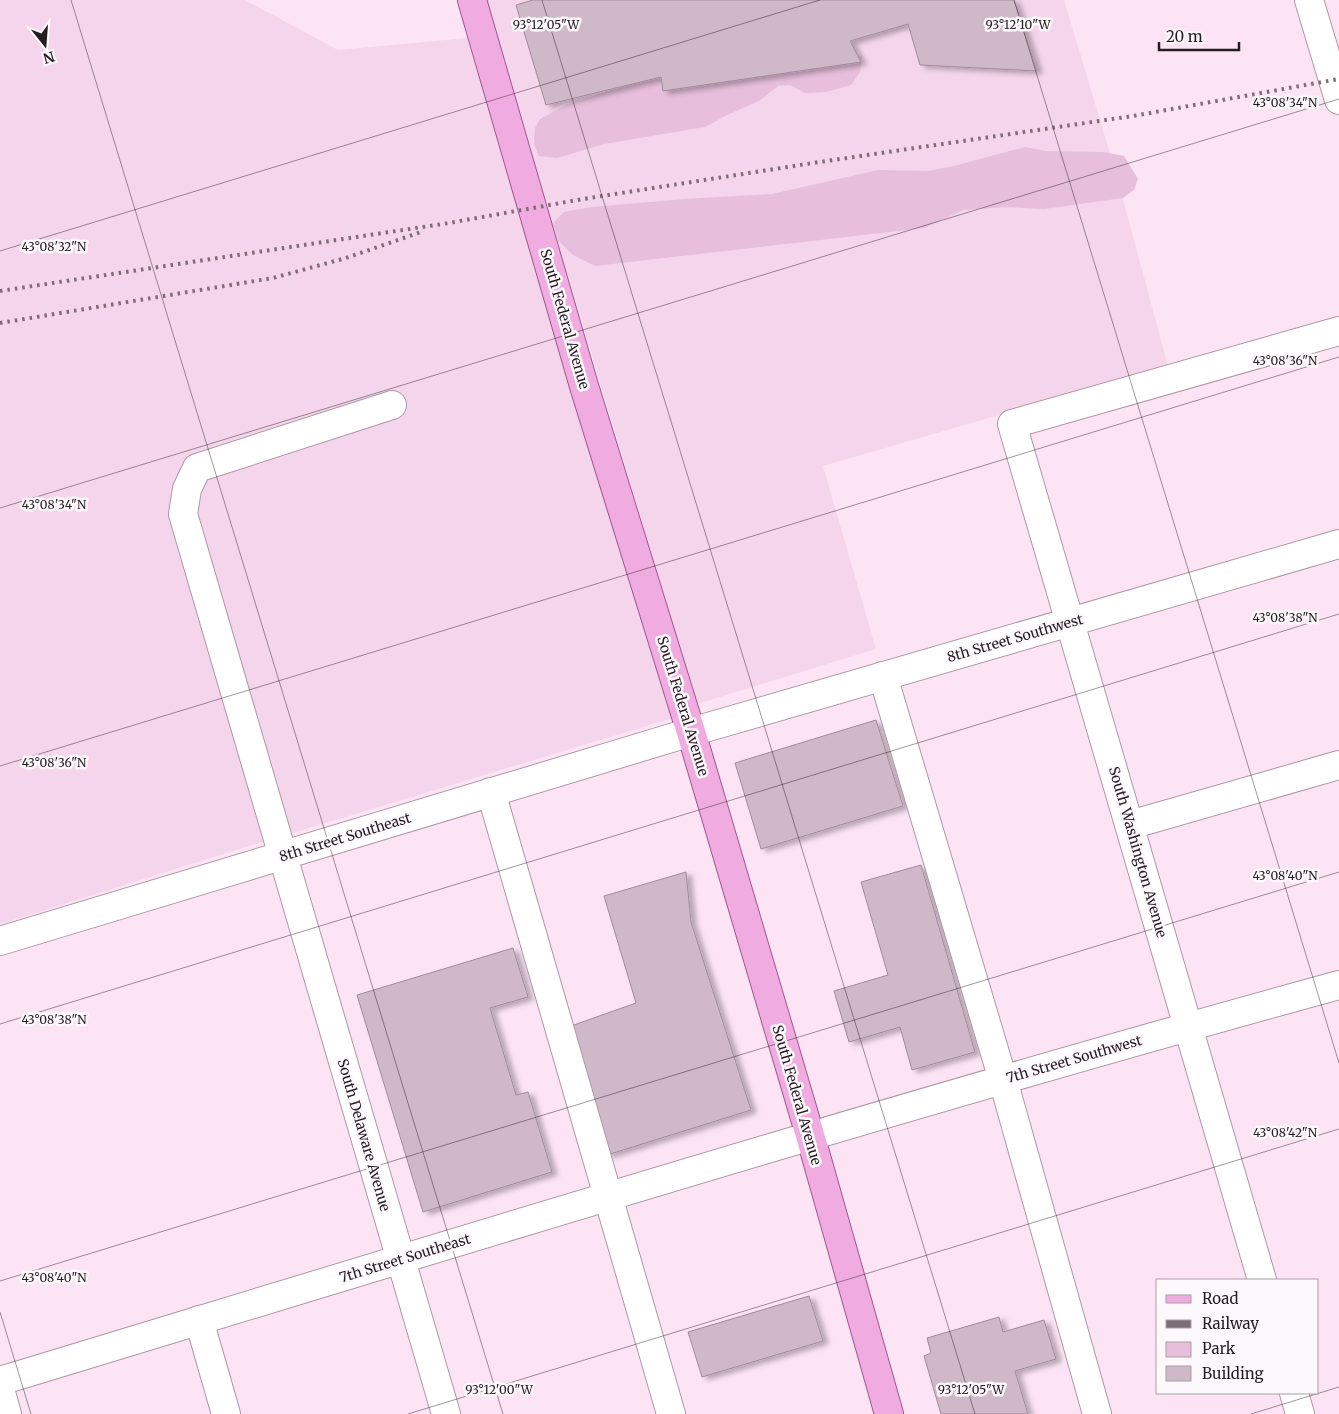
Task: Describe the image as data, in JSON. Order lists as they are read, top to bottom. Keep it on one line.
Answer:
{"streets":{"main road":["South Federal Avenue"],"street":["8th Street Southwest","8th Street Southeast","South Washington Avenue","7th Street Southwest","South Delaware Avenue","7th Street Southeast"]},"crossings":[["South Federal Avenue","8th Street Southwest"],["South Federal Avenue","8th Street Southeast"],["South Federal Avenue","7th Street Southwest"],["South Federal Avenue","7th Street Southeast"],["8th Street Southwest","8th Street Southeast"],["8th Street Southwest","South Washington Avenue"],["8th Street Southeast","South Delaware Avenue"],["South Washington Avenue","7th Street Southwest"],["7th Street Southwest","7th Street Southeast"],["South Delaware Avenue","7th Street Southeast"]],"legend":["Road","Railway","Park","Building"],"scale_bar":"20 m","north":"bottom","coordinates":["93°12'05\"W","93°12'10\"W","43°08'34\"N","43°08'32\"N","43°08'36\"N","43°08'38\"N","43°08'40\"N","43°08'42\"N","93°12'00\"W"]}
